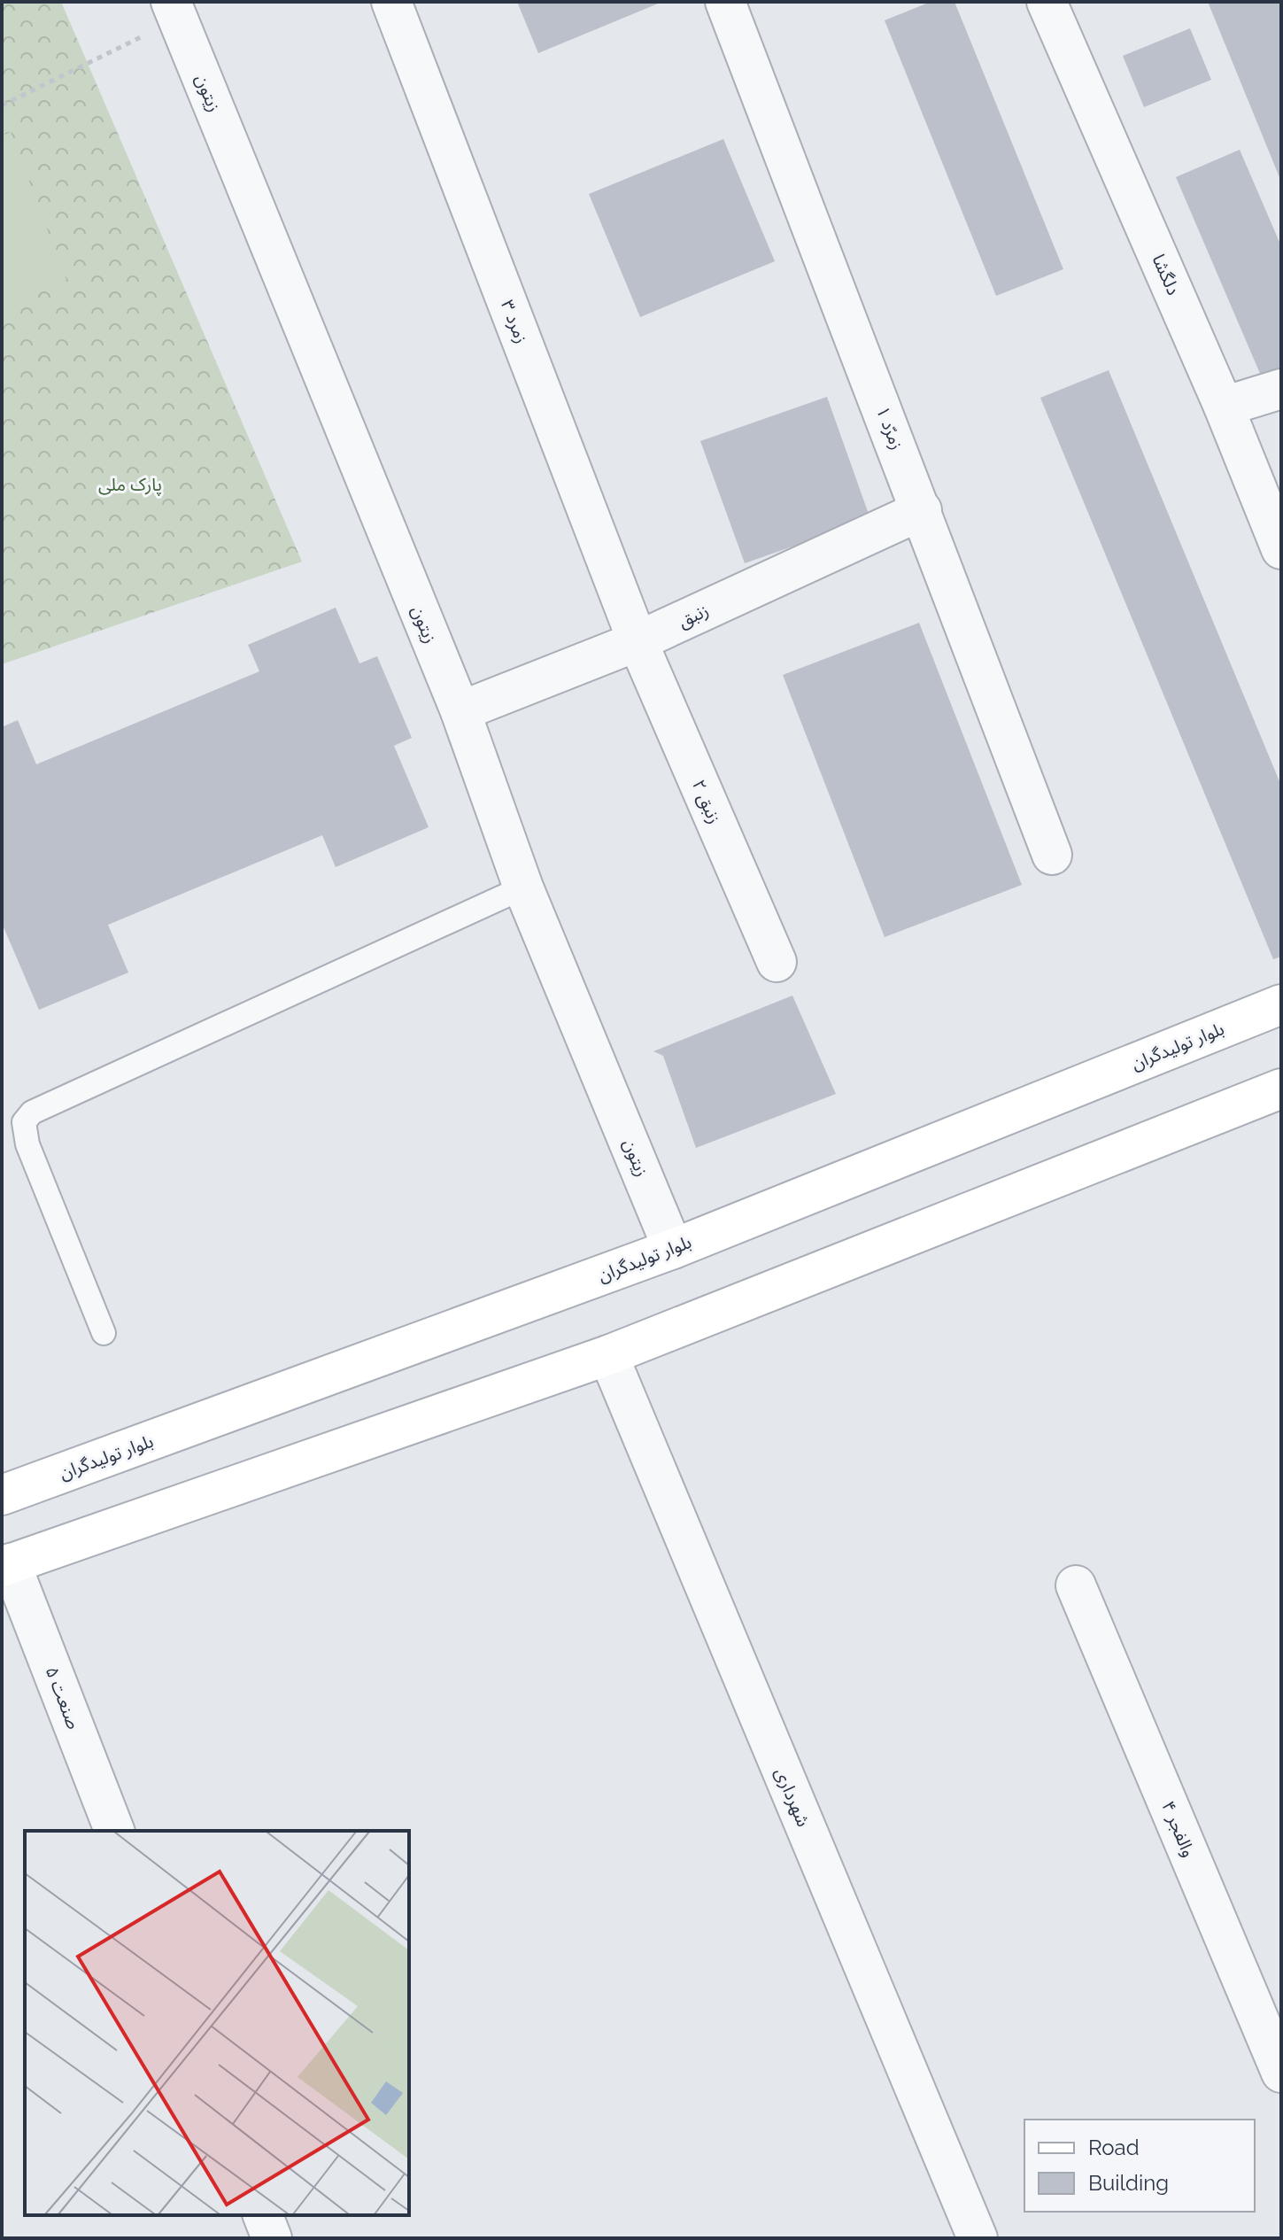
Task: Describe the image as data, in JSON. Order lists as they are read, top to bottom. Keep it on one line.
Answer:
{"streets":{"main road":["بلوار تولیدگران"],"street":["زیتون","دلگشا","زمرد ۳","زمرّد ۱","زنبق","زنبق ۲","صنعت ۵","شهرداری","والفجر ۴"]},"crossings":[["زیتون","زنبق"],["زیتون","بلوار تولیدگران"],["زمرد ۳","زنبق"],["زمرد ۳","زنبق ۲"],["زمرّد ۱","زنبق"],["زنبق","زنبق ۲"]],"parks":["پارک ملی"],"legend":["Road","Building"]}
